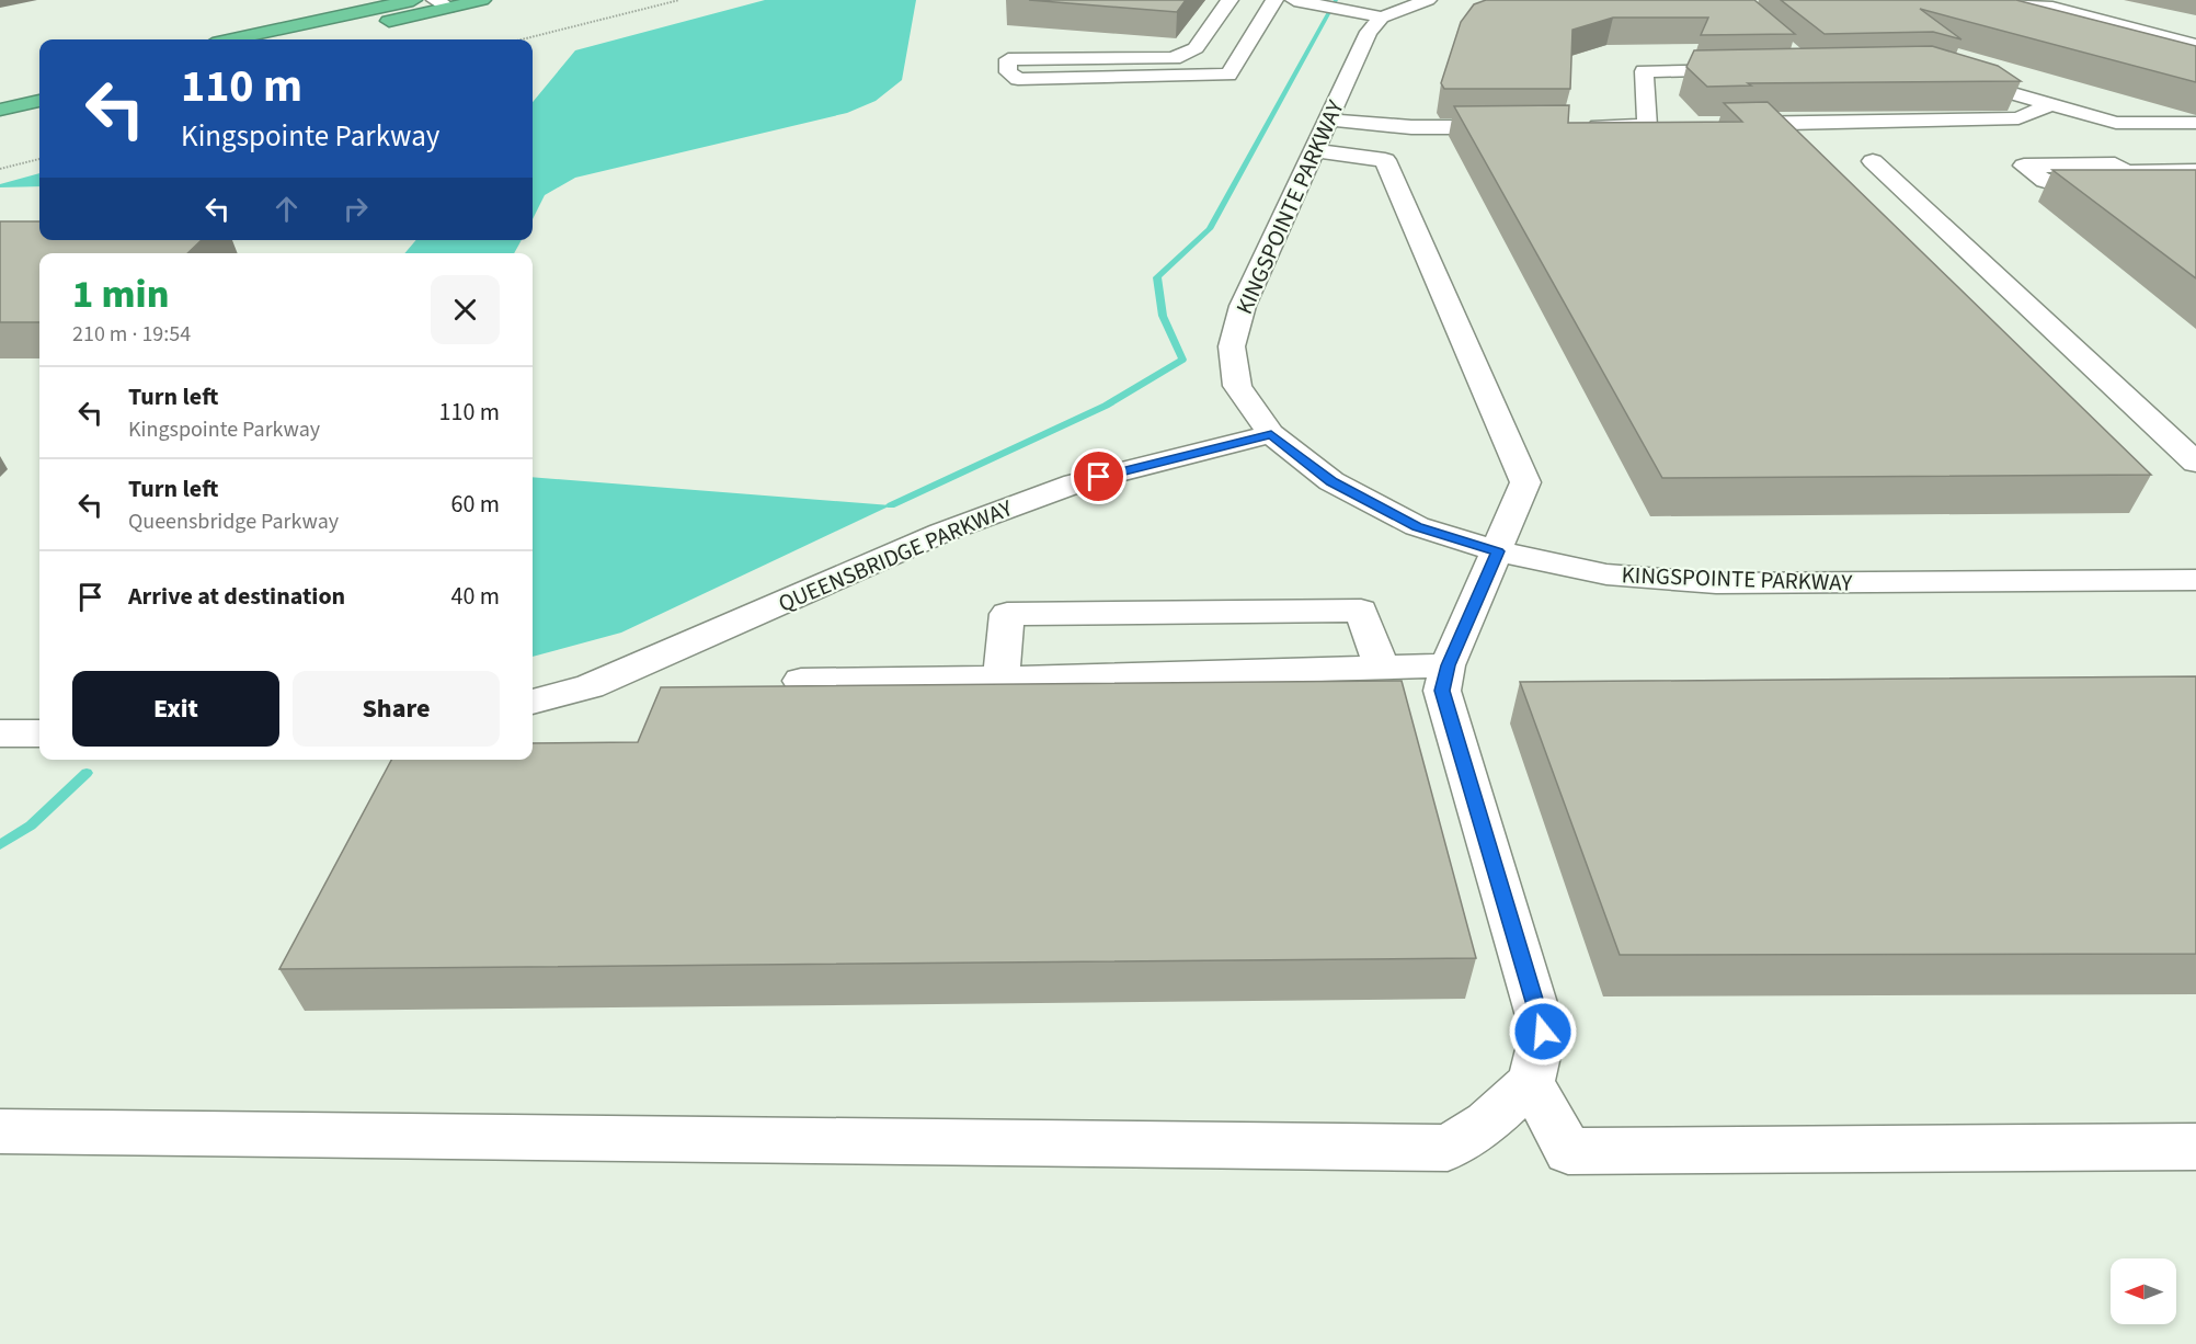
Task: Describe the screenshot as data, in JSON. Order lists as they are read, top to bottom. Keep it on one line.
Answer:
{"streets":{"street":["KINGSPOINTE PARKWAY","QUEENSBRIDGE PARKWAY"]},"crossings":[["KINGSPOINTE PARKWAY","QUEENSBRIDGE PARKWAY"]],"north":"left","page":{"turn":["110 m","Kingspointe Parkway"],"heading":["1 min","210 m · 19:54"],"list":[{"name":"Turn left","note":"Kingspointe Parkway","value":"110 m"},{"name":"Turn left","note":"Queensbridge Parkway","value":"60 m"},{"name":"Arrive at destination","value":"40 m"}],"buttons":["Exit","Share"]}}
